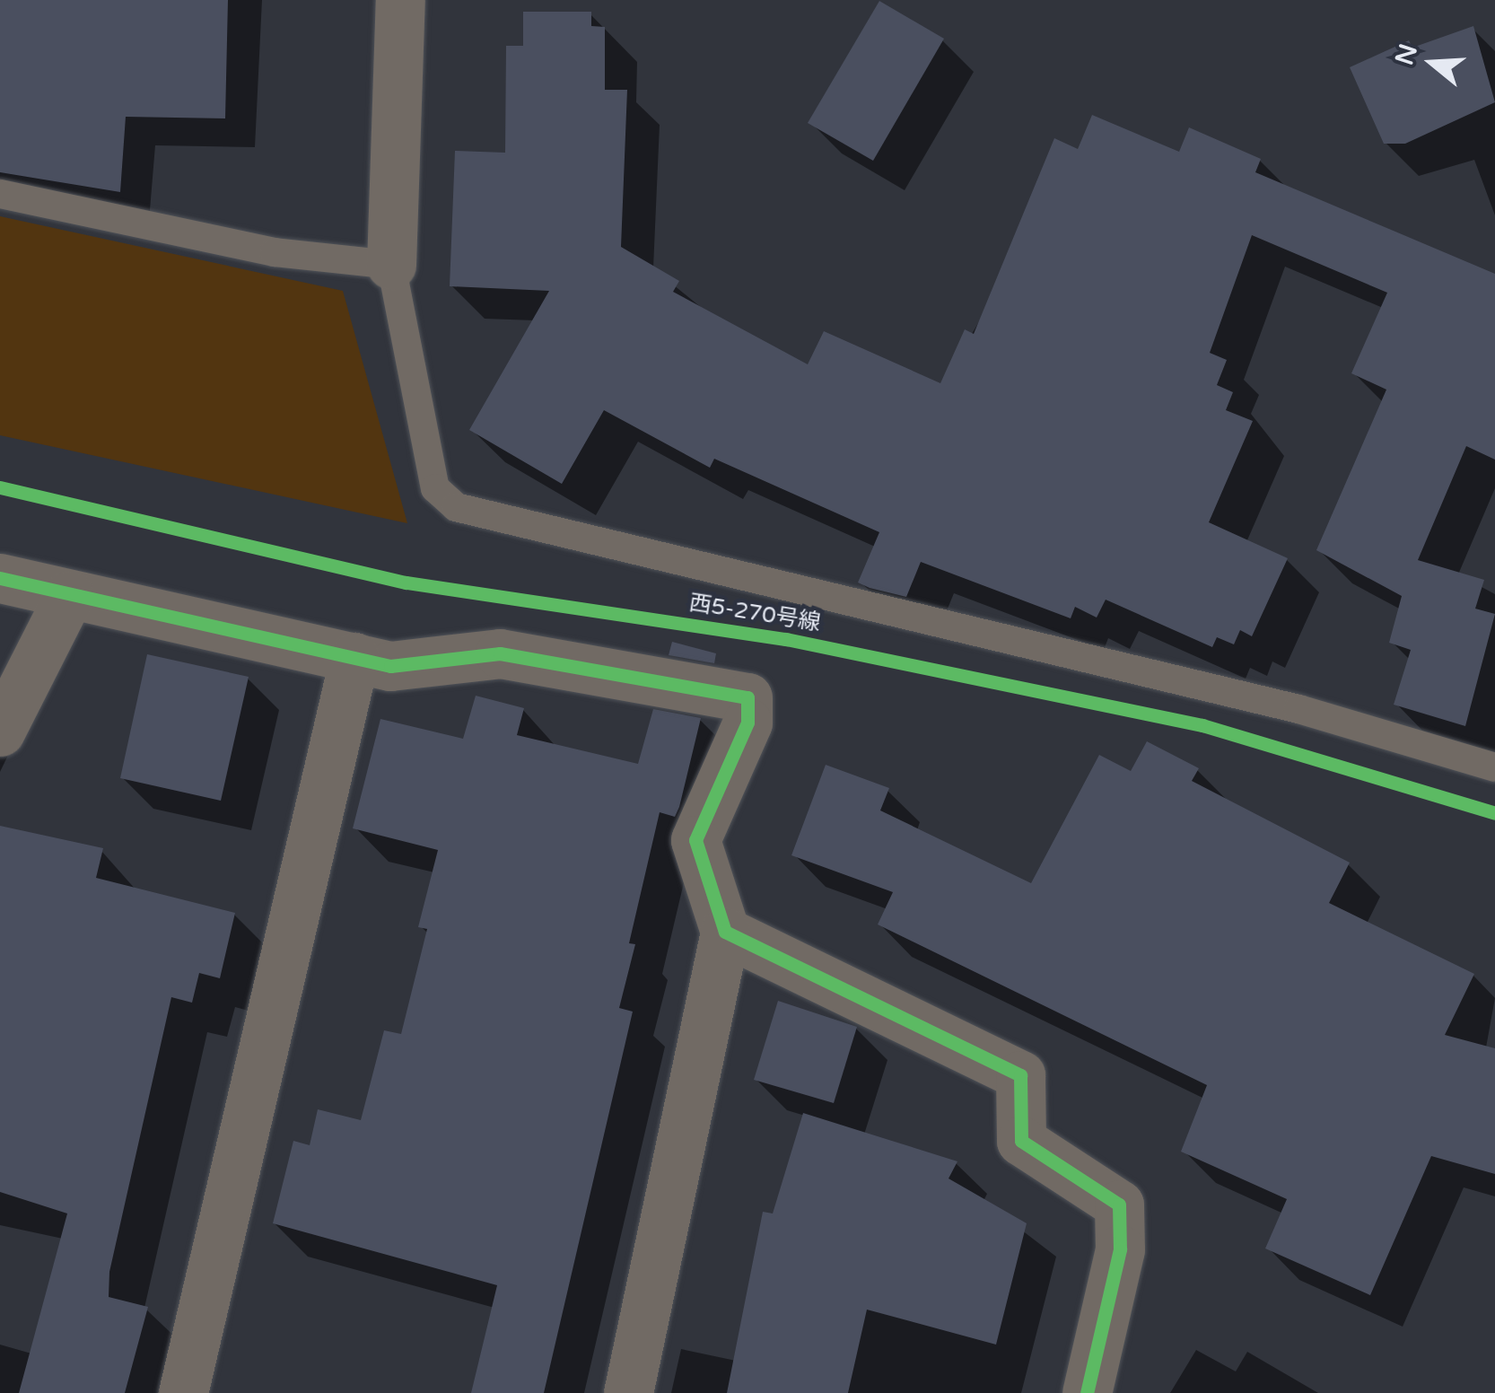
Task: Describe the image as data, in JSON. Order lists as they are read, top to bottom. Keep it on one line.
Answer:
{"streets":{"cycle path":["西5-270号線"]},"north":"left"}
